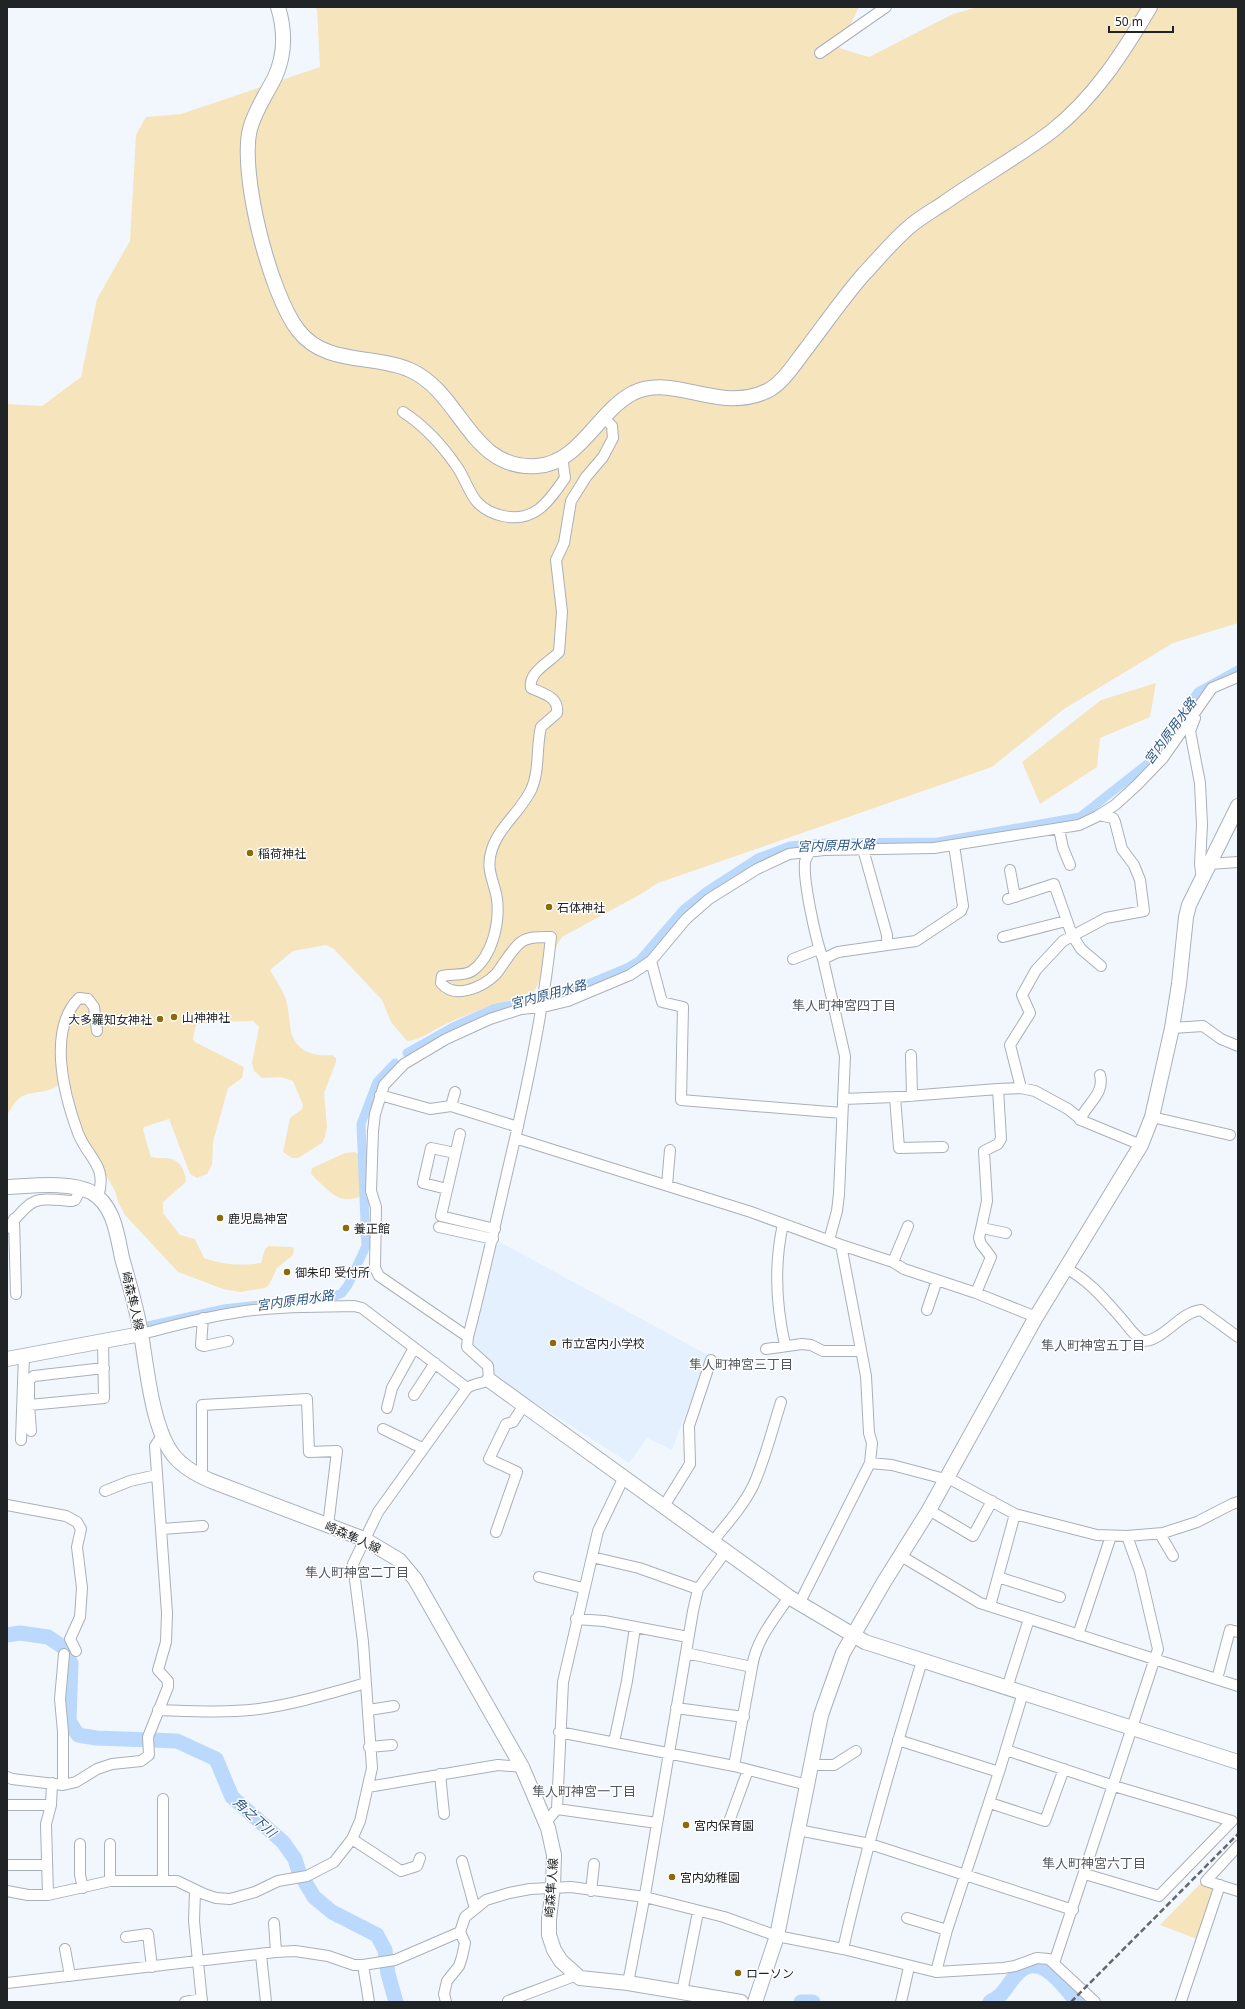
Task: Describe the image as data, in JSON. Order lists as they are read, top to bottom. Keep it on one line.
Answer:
{"streets":{"street":["崎森隼人線"]},"districts":["隼人町神宮四丁目","隼人町神宮五丁目","隼人町神宮三丁目","隼人町神宮二丁目","隼人町神宮一丁目","隼人町神宮六丁目"],"water":["宮内原用水路","角之下川"],"places":["稲荷神社","石体神社","山神神社","大多羅知女神社","鹿児島神宮","養正館","御朱印 受付所","市立宮内小学校","宮内保育園","宮内幼稚園","ローソン"],"scale_bar":"50 m"}
